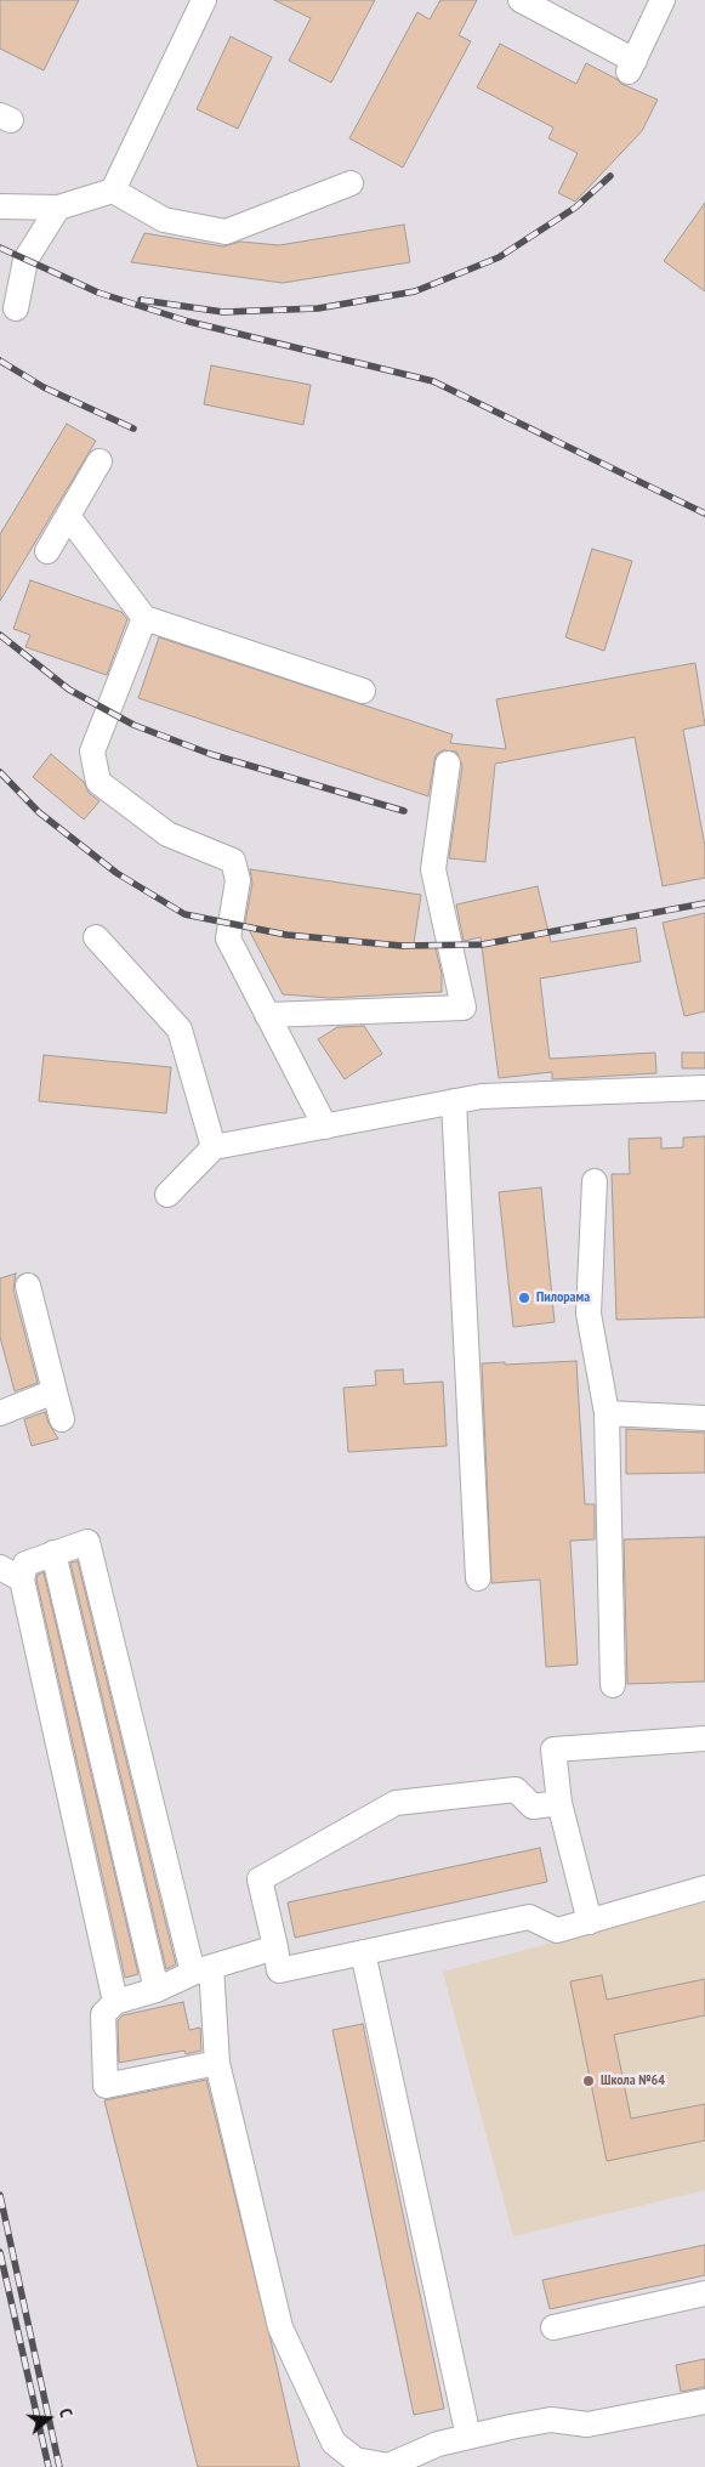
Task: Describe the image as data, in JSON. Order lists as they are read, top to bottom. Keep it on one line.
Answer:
{"places":["Пилорама","Школа №64"],"north":"right"}
